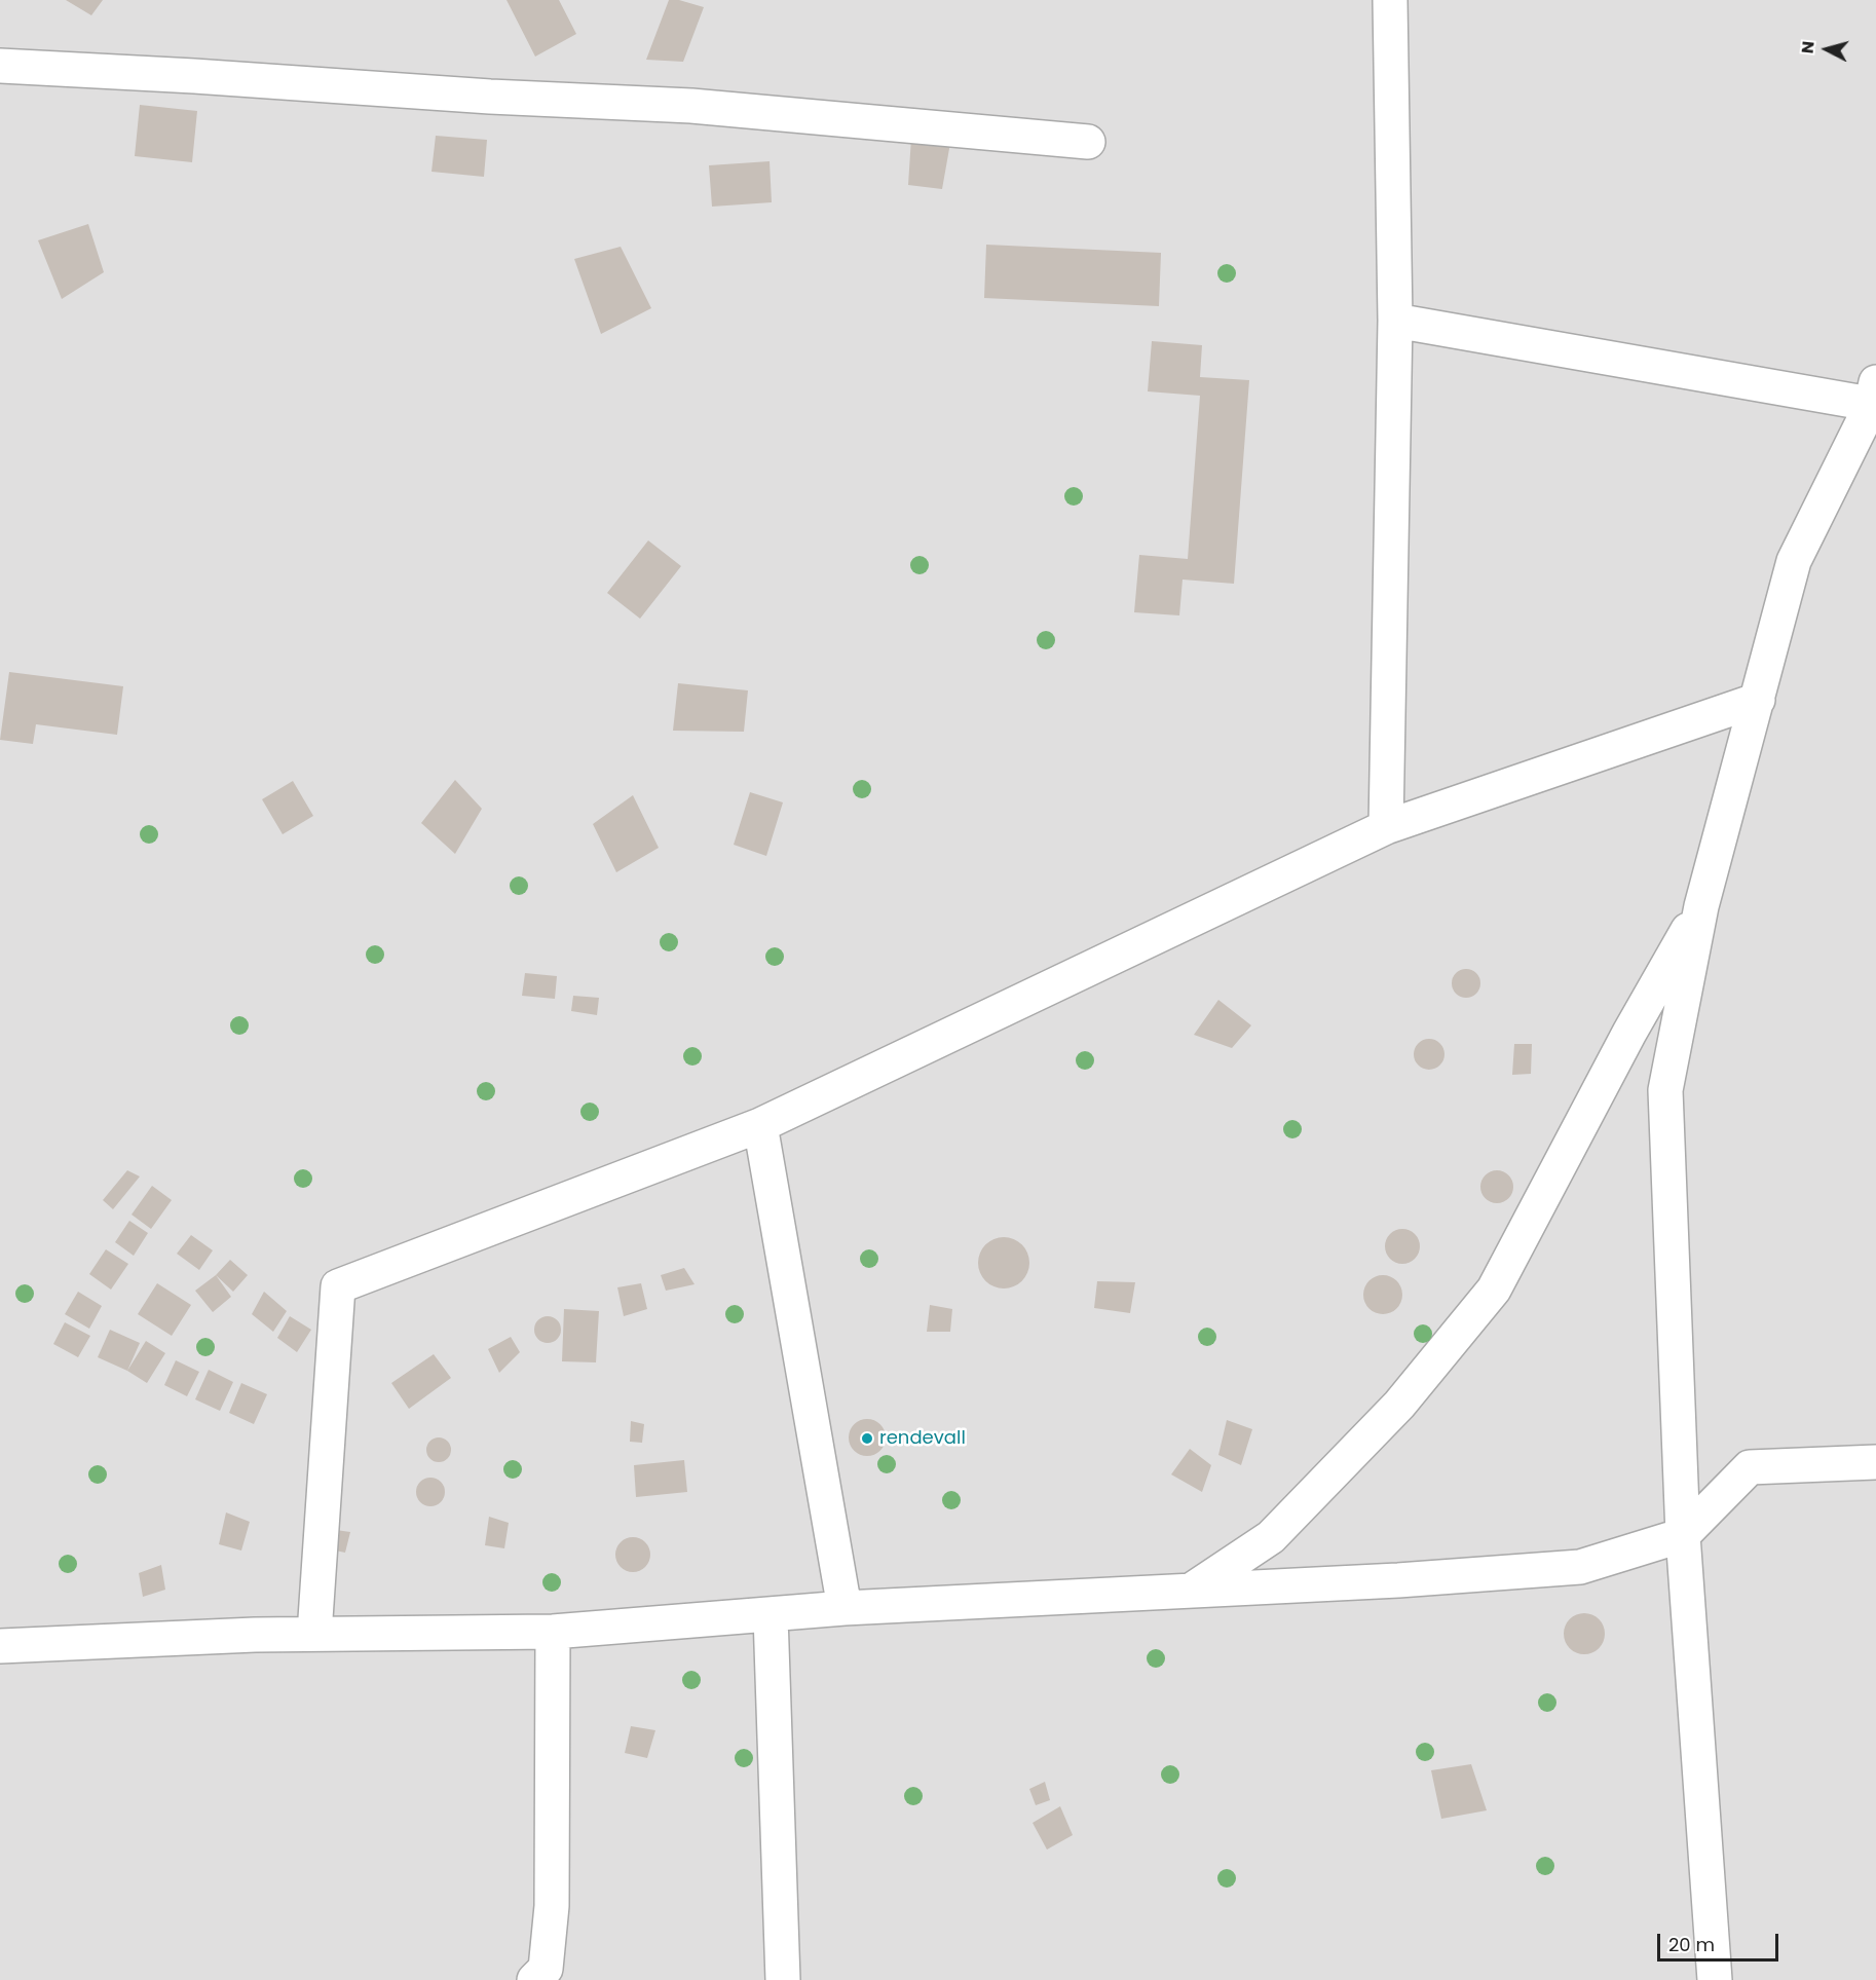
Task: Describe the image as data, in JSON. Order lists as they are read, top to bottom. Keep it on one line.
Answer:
{"places":["rendevall"],"scale_bar":"20 m","north":"left"}
